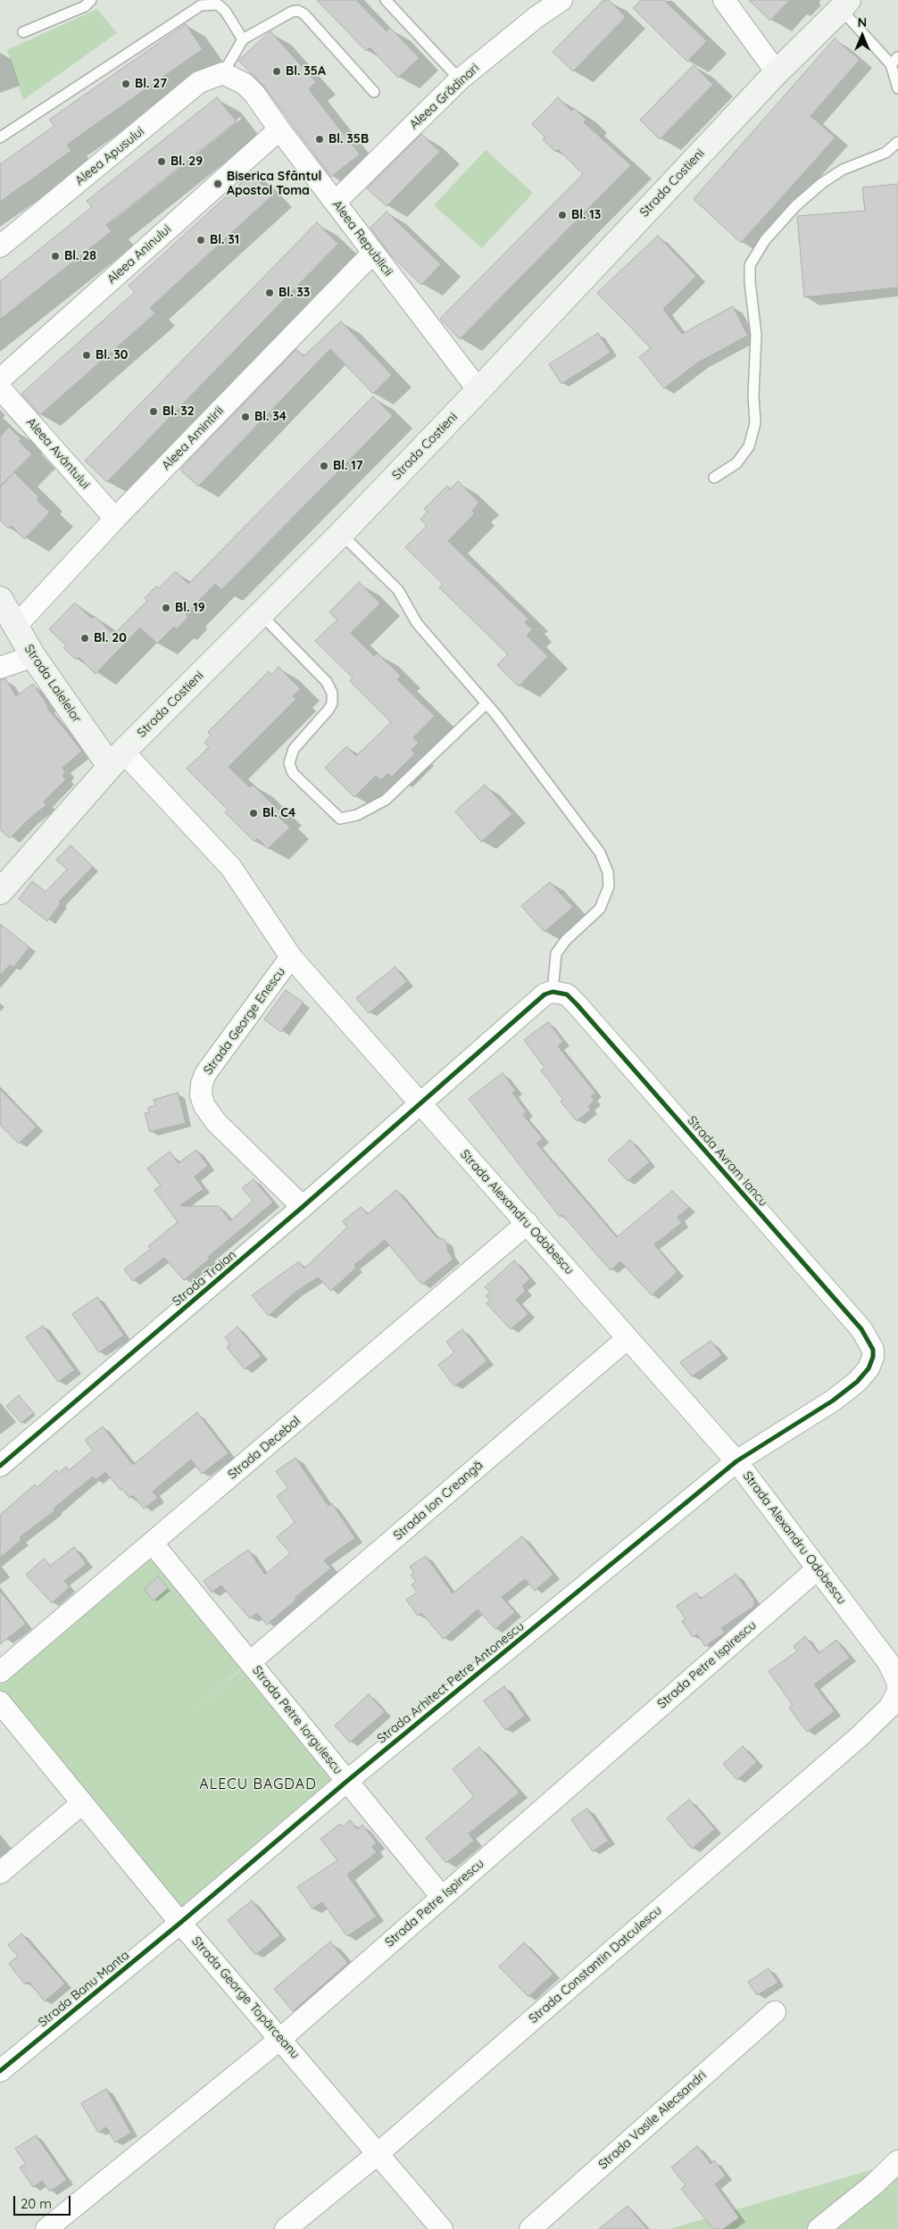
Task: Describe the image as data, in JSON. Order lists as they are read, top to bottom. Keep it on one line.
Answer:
{"streets":{"street":["Aleea Grădinari","Aleea Apusului","Strada Costieni","Aleea Republicii","Aleea Aninului","Aleea Amintirii","Aleea Avântului","Strada Lalelelor","Strada George Enescu","Strada Avram Iancu","Strada Alexandru Odobescu","Strada Traian","Strada Decebal","Strada Ion Creangă","Strada Petre Ispirescu","Strada Arhitect Petre Antonescu","Strada Petre Iorgulescu","Strada Constantin Datculescu","Strada Banu Manta","Strada George Topârceanu","Strada Vasile Alecsandri"]},"crossings":[["Aleea Grădinari","Aleea Republicii"],["Aleea Apusului","Aleea Republicii"],["Strada Costieni","Aleea Republicii"],["Strada Costieni","Strada Lalelelor"],["Strada Costieni","Strada Alexandru Odobescu"],["Aleea Republicii","Aleea Aninului"],["Aleea Republicii","Aleea Amintirii"],["Aleea Amintirii","Aleea Avântului"],["Aleea Amintirii","Strada Lalelelor"],["Strada Lalelelor","Strada Alexandru Odobescu"],["Strada George Enescu","Strada Alexandru Odobescu"],["Strada George Enescu","Strada Traian"],["Strada Avram Iancu","Strada Alexandru Odobescu"],["Strada Avram Iancu","Strada Arhitect Petre Antonescu"],["Strada Alexandru Odobescu","Strada Traian"],["Strada Alexandru Odobescu","Strada Decebal"],["Strada Alexandru Odobescu","Strada Ion Creangă"],["Strada Alexandru Odobescu","Strada Petre Ispirescu"],["Strada Alexandru Odobescu","Strada Arhitect Petre Antonescu"],["Strada Alexandru Odobescu","Strada Constantin Datculescu"],["Strada Decebal","Strada Petre Iorgulescu"],["Strada Ion Creangă","Strada Petre Iorgulescu"],["Strada Petre Ispirescu","Strada Petre Iorgulescu"],["Strada Petre Ispirescu","Strada George Topârceanu"],["Strada Arhitect Petre Antonescu","Strada Petre Iorgulescu"],["Strada Arhitect Petre Antonescu","Strada Banu Manta"],["Strada Arhitect Petre Antonescu","Strada George Topârceanu"],["Strada Constantin Datculescu","Strada George Topârceanu"],["Strada Banu Manta","Strada George Topârceanu"]],"districts":["ALECU BAGDAD"],"places":["Bl. 35A","Bl. 27","Bl. 35B","Bl. 29","Biserica Sfântul Apostol Toma","Bl. 13","Bl. 31","Bl. 28","Bl. 33","Bl. 30","Bl. 32","Bl. 34","Bl. 17","Bl. 19","Bl. 20","Bl. C4"],"scale_bar":"20 m","north":"top"}
